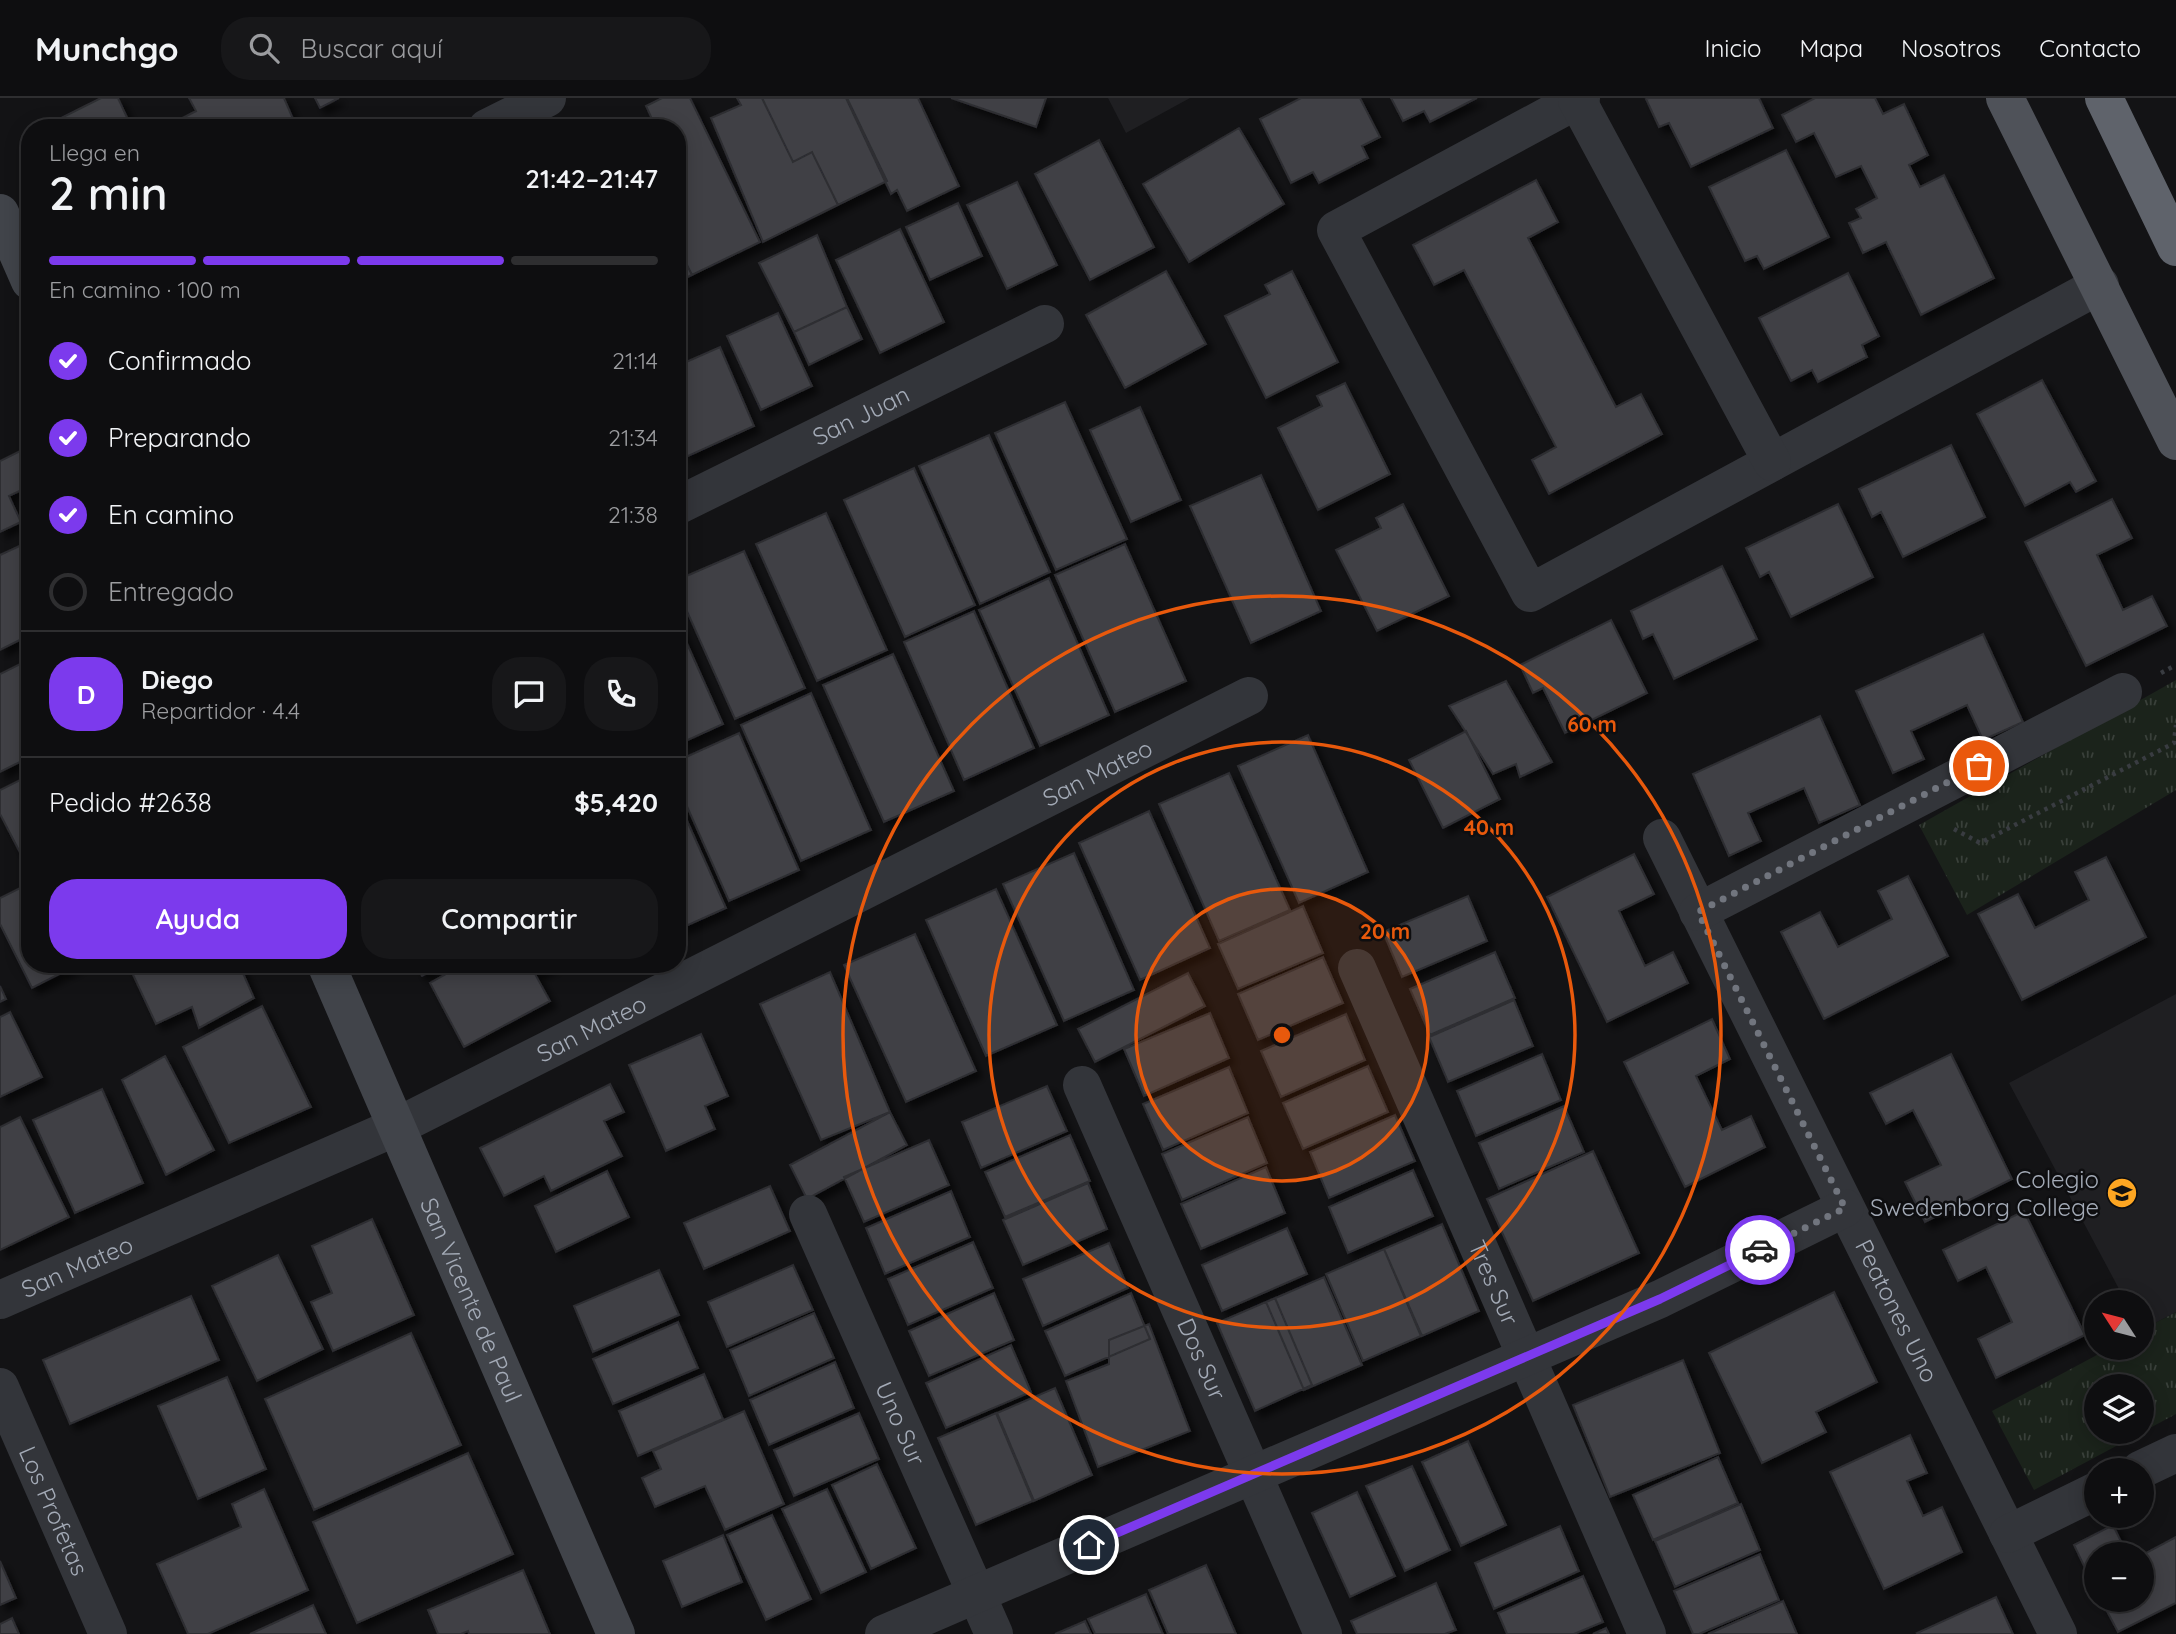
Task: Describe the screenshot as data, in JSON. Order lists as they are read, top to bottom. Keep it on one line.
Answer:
{"streets":{"street":["San Juan","San Mateo","Tres Sur","San Vicente de Paul","Peatones Uno","Dos Sur","Uno Sur","Los Profetas"]},"crossings":[["San Mateo","San Vicente de Paul"]],"places":{"school or university":["Colegio Swedenborg College"]},"north":"top left","page":{"header":"Munchgo","search":"Buscar aquí","nav":["Inicio","Mapa","Nosotros","Contacto"],"heading":["2 min","Llega en","21:42–21:47"],"panel":["Diego","Repartidor · 4.4","Pedido #2638","$5,420"],"bar":"En camino · 100 m","list":[["Confirmado","21:14"],["Preparando","21:34"],["En camino","21:38"],"Entregado"],"round":"D","buttons":["Ayuda","Compartir"],"map_buttons":["+","−"]},"rings":["60 m","40 m","20 m"]}
